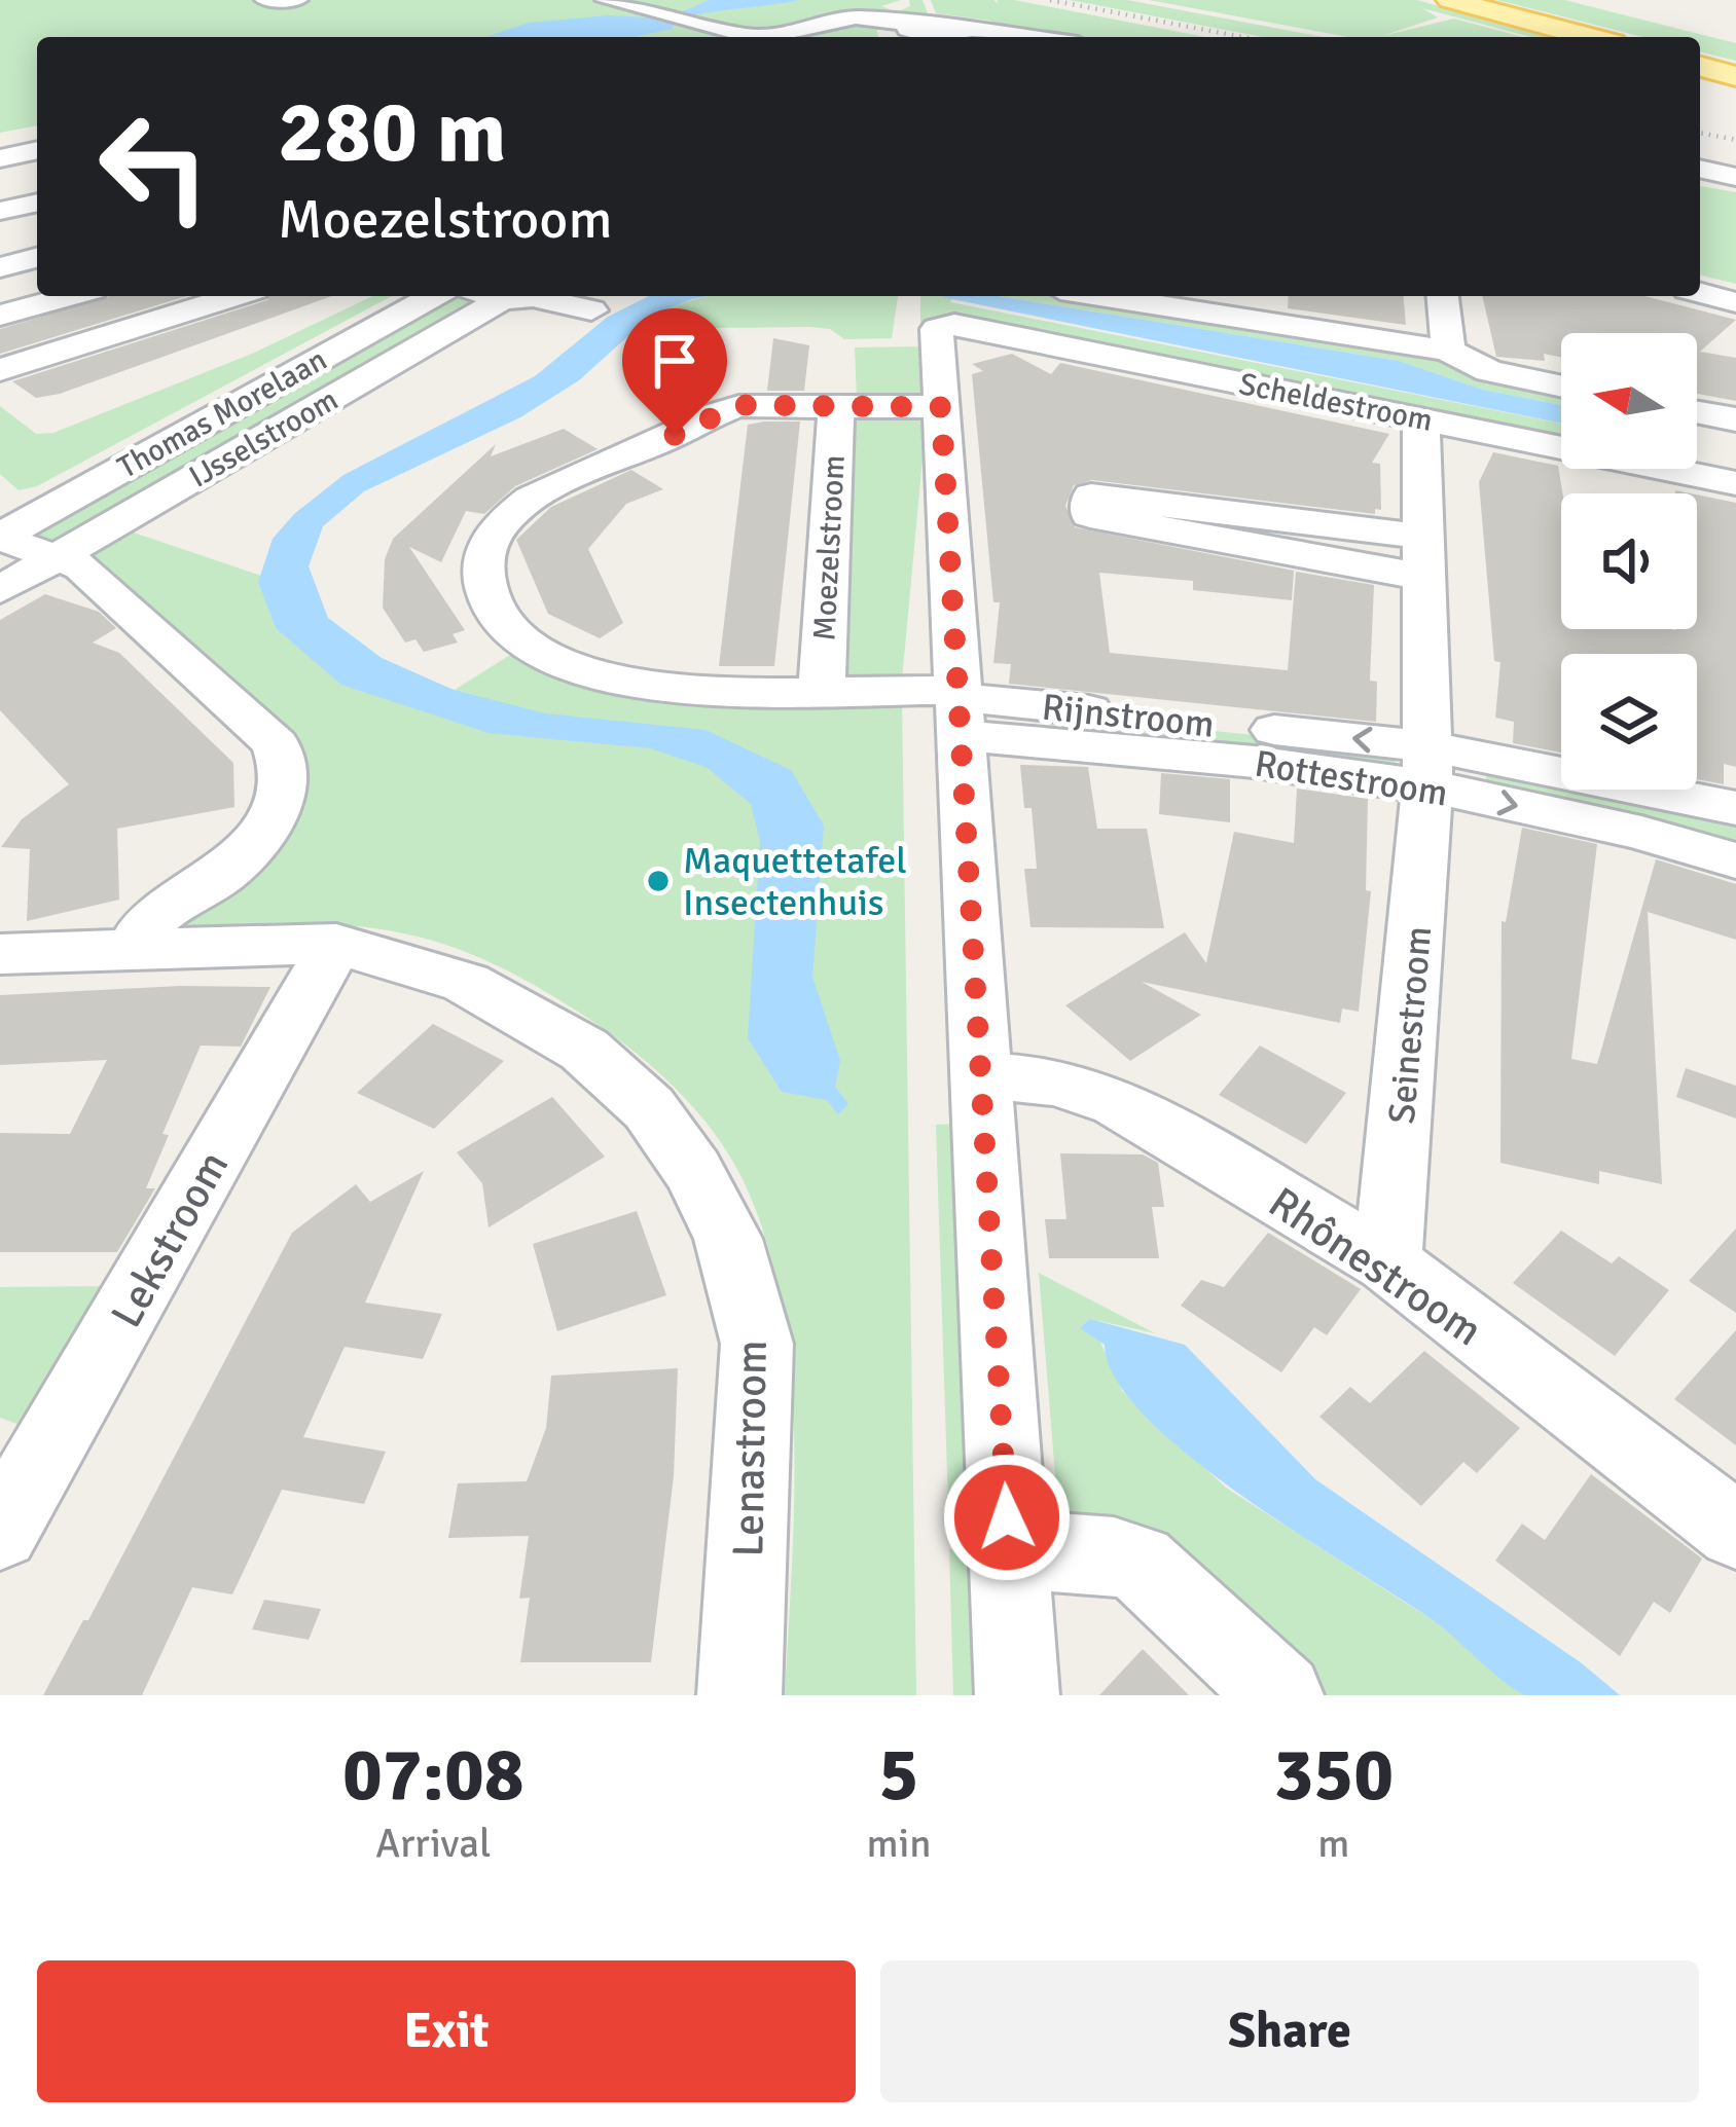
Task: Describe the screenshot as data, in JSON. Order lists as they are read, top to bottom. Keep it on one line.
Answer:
{"streets":{"street":["Scheldestroom","Thomas Morelaan","IJsselstroom","Moezelstroom","Rottestroom","Seinestroom","Lekstroom","Rhônestroom","Lenastroom"]},"crossings":[["Scheldestroom","Moezelstroom"],["Scheldestroom","Seinestroom"],["Moezelstroom","Rottestroom"],["Rottestroom","Seinestroom"],["Seinestroom","Rhônestroom"],["Lekstroom","Lenastroom"]],"places":["Maquettetafel Insectenhuis"],"north":"left","page":{"turn":["280 m","Moezelstroom"],"eta":["07:08","Arrival","5","min","350","m"],"buttons":["Exit","Share"]}}
